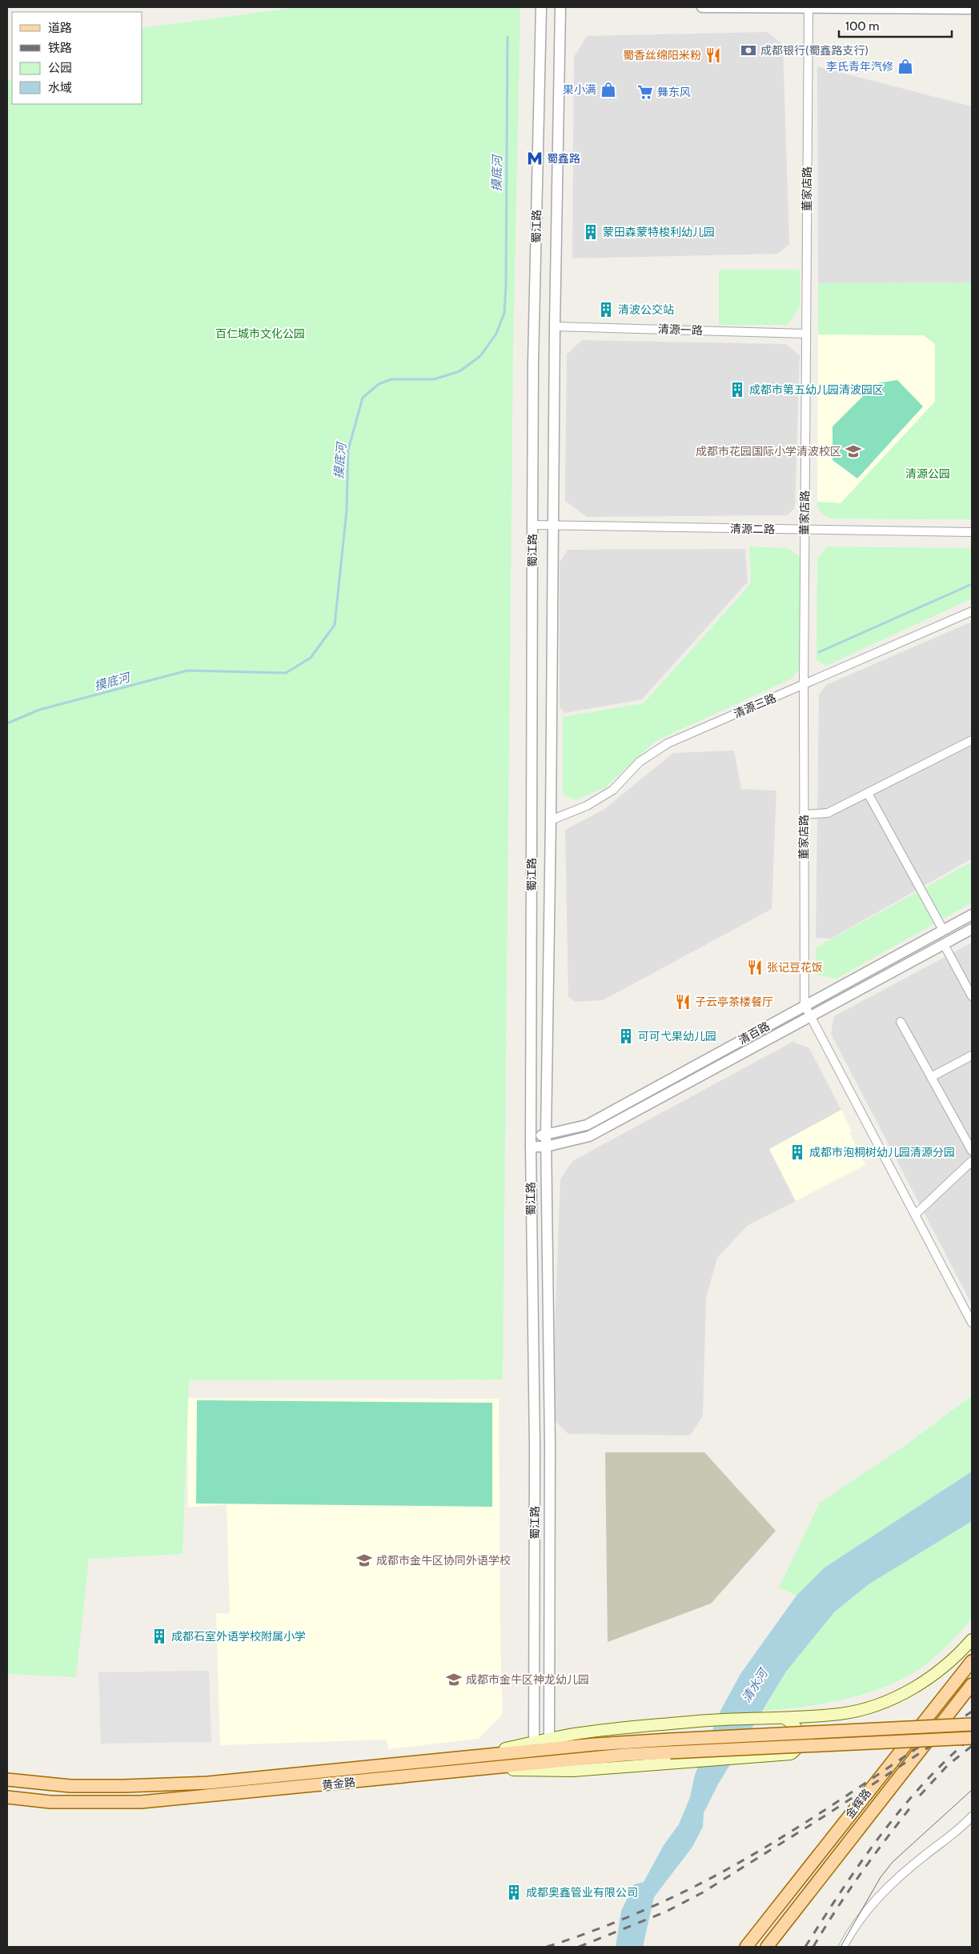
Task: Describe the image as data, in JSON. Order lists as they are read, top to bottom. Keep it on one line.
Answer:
{"streets":{"main road":["黄金路","金辉路"],"street":["董家店路","蜀江路","清源一路","清源二路","清源三路","清百路"]},"crossings":[["董家店路","清源一路"],["董家店路","清源二路"],["董家店路","清源三路"],["董家店路","清百路"],["蜀江路","清源一路"],["蜀江路","清源二路"],["蜀江路","清源三路"],["蜀江路","清百路"]],"water":["摸底河","清水河"],"parks":["百仁城市文化公园","清源公园"],"places":{"bank":["成都银行(蜀鑫路支行)"],"restaurant":["蜀香丝绵阳米粉","张记豆花饭","子云亭茶楼餐厅"],"shop":["李氏青年汽修","果小满"],"supermarket":["舞东风"],"metro station":["蜀鑫路"],"building":["蒙田森蒙特梭利幼儿园","清波公交站","成都市第五幼儿园清波园区","可可弋果幼儿园","成都市泡桐树幼儿园清源分园","成都石室外语学校附属小学","成都奥鑫管业有限公司"],"school or university":["成都市花园国际小学清波校区","成都市金牛区协同外语学校","成都市金牛区神龙幼儿园"]},"legend":["道路","铁路","公园","水域"],"scale_bar":"100 m"}
